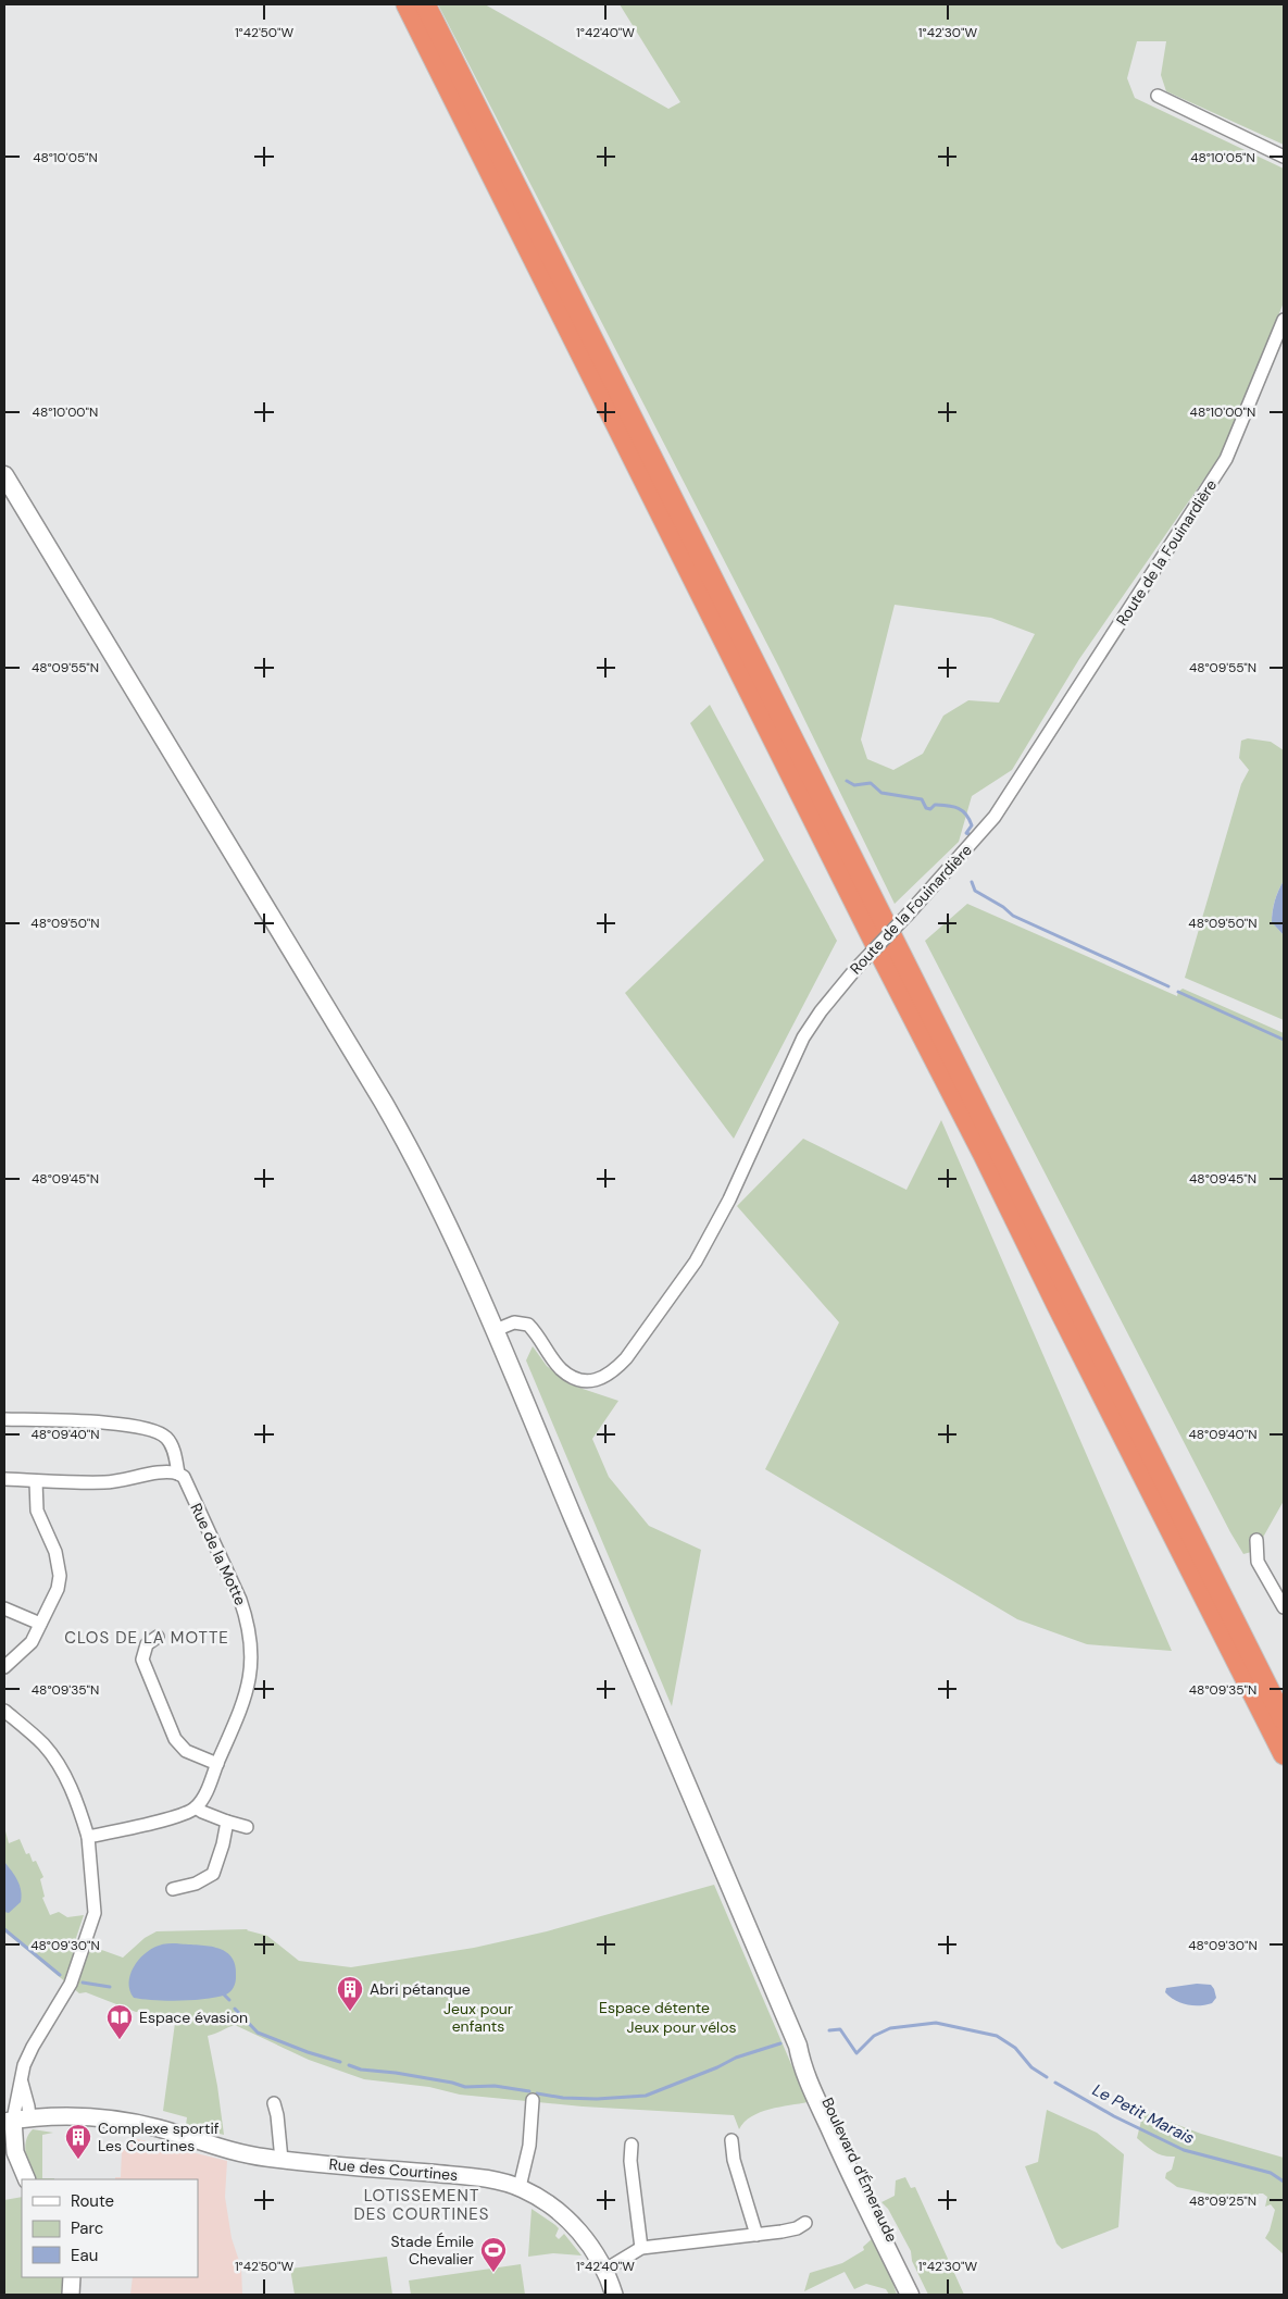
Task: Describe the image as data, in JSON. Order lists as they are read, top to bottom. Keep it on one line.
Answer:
{"streets":{"main road":["Boulevard d'Émeraude"],"street":["Route de la Fouinardière","Rue de la Motte","Rue des Courtines"]},"districts":["CLOS DE LA MOTTE","LOTISSEMENT DES COURTINES"],"water":["Le Petit Marais"],"parks":["Espace détente","Jeux pour enfants","Jeux pour vélos"],"places":{"building":["Abri pétanque","Complexe sportif Les Courtines"],"library":["Espace évasion"],"sports":["Stade Émile Chevalier"]},"legend":["Route","Parc","Eau"],"coordinates":["1°42'50\"W","1°42'40\"W","1°42'30\"W","48°10'05\"N","48°10'00\"N","48°09'55\"N","48°09'50\"N","48°09'45\"N","48°09'40\"N","48°09'35\"N","48°09'30\"N","48°09'25\"N"]}
